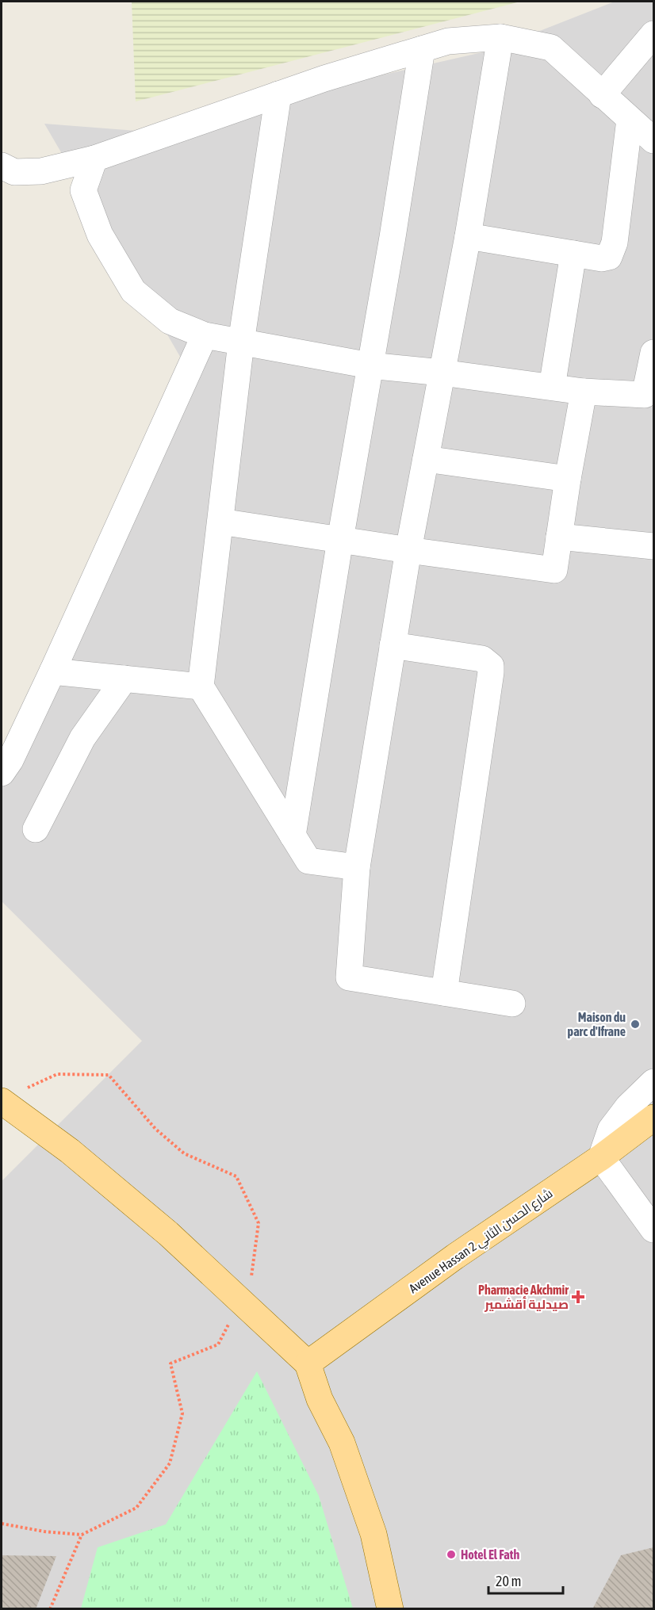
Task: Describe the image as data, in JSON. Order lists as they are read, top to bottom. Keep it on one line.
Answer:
{"streets":{"main road":["Avenue Hassan 2 شارع الحسن الثاني"]},"places":{"other":["Maison du parc d'Ifrane","Hotel El Fath"],"health":["Pharmacie Akchmir صيدلية أقشمير"]},"scale_bar":"20 m"}
